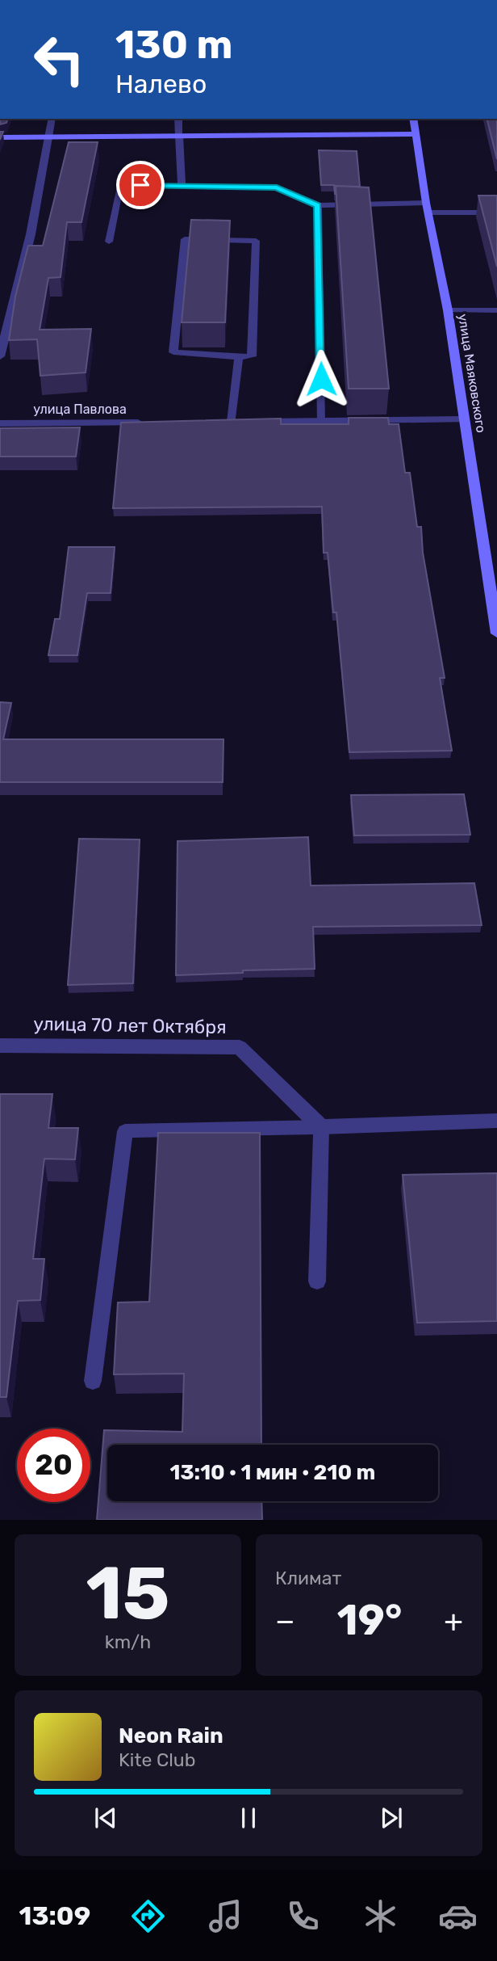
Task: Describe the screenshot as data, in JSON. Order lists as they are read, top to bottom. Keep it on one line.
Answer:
{"streets":{"street":["улица Маяковского","улица Павлова","улица 70 лет Октября"]},"page":{"turn":["130 m","Налево"],"limit":"20","trip":"13:10 · 1 мин · 210 m","tile":[["15","km/h"],"Климат"],"heat":["−","19°","+"],"song":["Neon Rain","Kite Club"],"tabs":"13:09"}}
